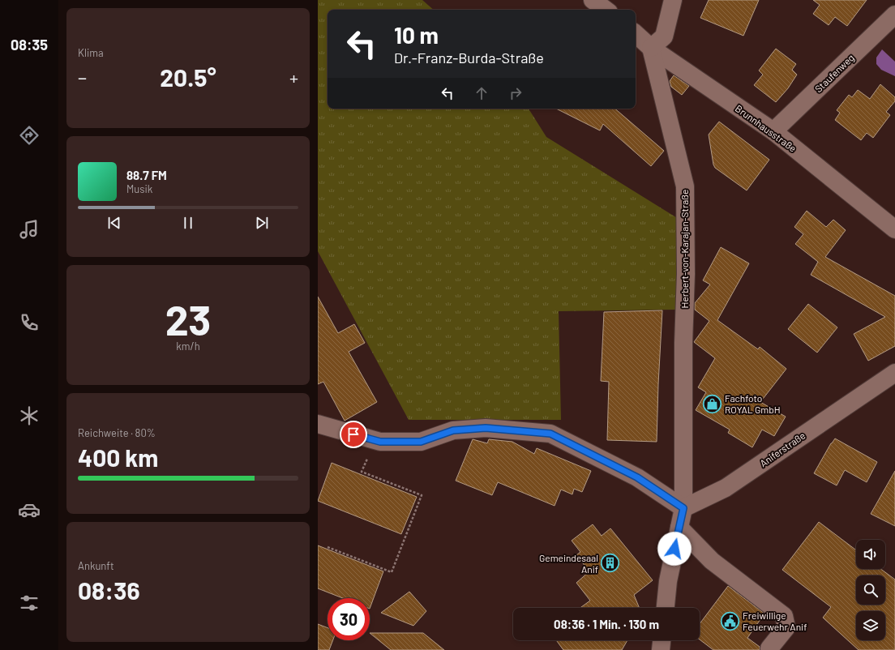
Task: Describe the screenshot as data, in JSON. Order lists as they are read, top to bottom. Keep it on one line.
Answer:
{"streets":{"street":["Staufenweg","Brunnhausstraße","Herbert-von-Karajan-Straße","Aniferstraße"]},"crossings":[["Staufenweg","Brunnhausstraße"],["Brunnhausstraße","Herbert-von-Karajan-Straße"],["Herbert-von-Karajan-Straße","Aniferstraße"]],"places":{"shop":["Fachfoto ROYAL GmbH"],"building":["Gemeindesaal Anif"],"public building":["Freiwillige Feuerwehr Anif"]},"page":{"tabs":"08:35","tile":["Klima",["23","km/h"],["Reichweite · 80%","400 km"],["Ankunft","08:36"]],"turn":["10 m","Dr.-Franz-Burda-Straße"],"heat":["−","20.5°","+"],"song":["88.7 FM","Musik"],"limit":"30","trip":"08:36 · 1 Min. · 130 m"}}
